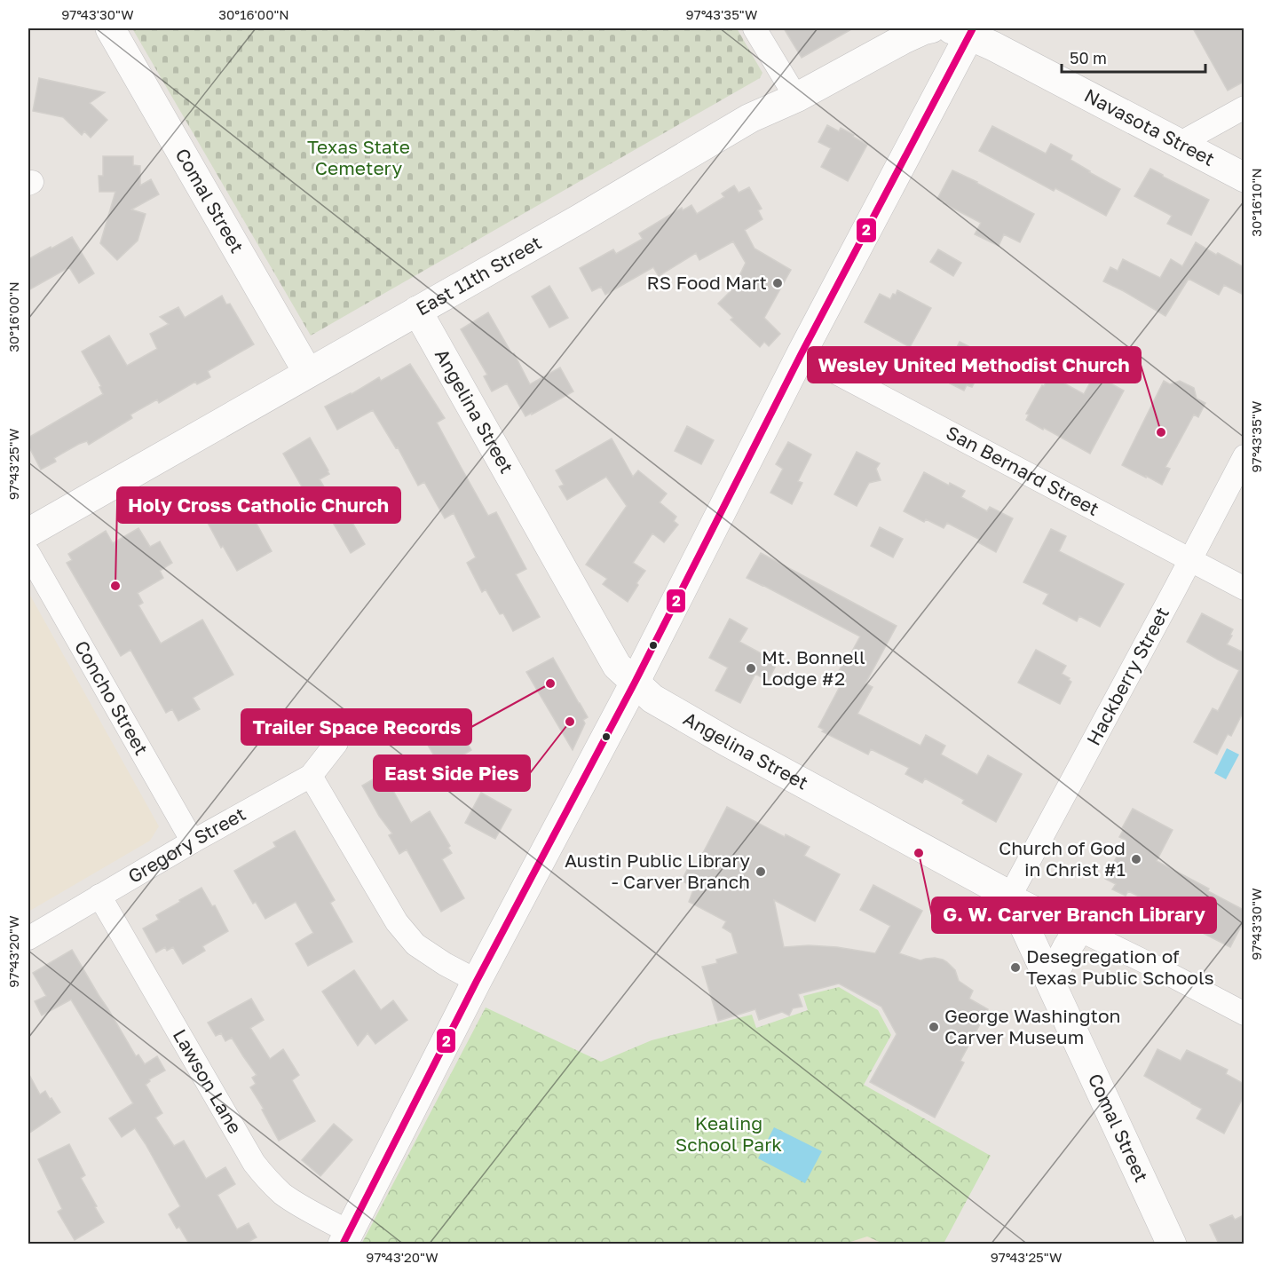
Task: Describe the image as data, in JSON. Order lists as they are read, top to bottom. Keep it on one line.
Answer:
{"streets":{"street":["Navasota Street","Comal Street","East 11th Street","Angelina Street","San Bernard Street","Hackberry Street","Concho Street","Gregory Street","Lawson Lane"]},"crossings":[["Comal Street","East 11th Street"],["Comal Street","Angelina Street"],["Comal Street","Hackberry Street"],["East 11th Street","Angelina Street"],["Angelina Street","Hackberry Street"],["San Bernard Street","Hackberry Street"],["Concho Street","Gregory Street"],["Gregory Street","Lawson Lane"]],"parks":["Texas State Cemetery","Kealing School Park"],"places":["RS Food Mart","Wesley United Methodist Church","Holy Cross Catholic Church","Mt. Bonnell Lodge #2","Trailer Space Records","East Side Pies","G. W. Carver Branch Library","Church of God in Christ #1","Austin Public Library - Carver Branch","Desegregation of Texas Public Schools","George Washington Carver Museum"],"lines":["transit line 2"],"scale_bar":"50 m","coordinates":["97°43'30\"W","30°16'00\"N","97°43'35\"W","30°16'10\"N","97°43'25\"W","97°43'20\"W"]}
